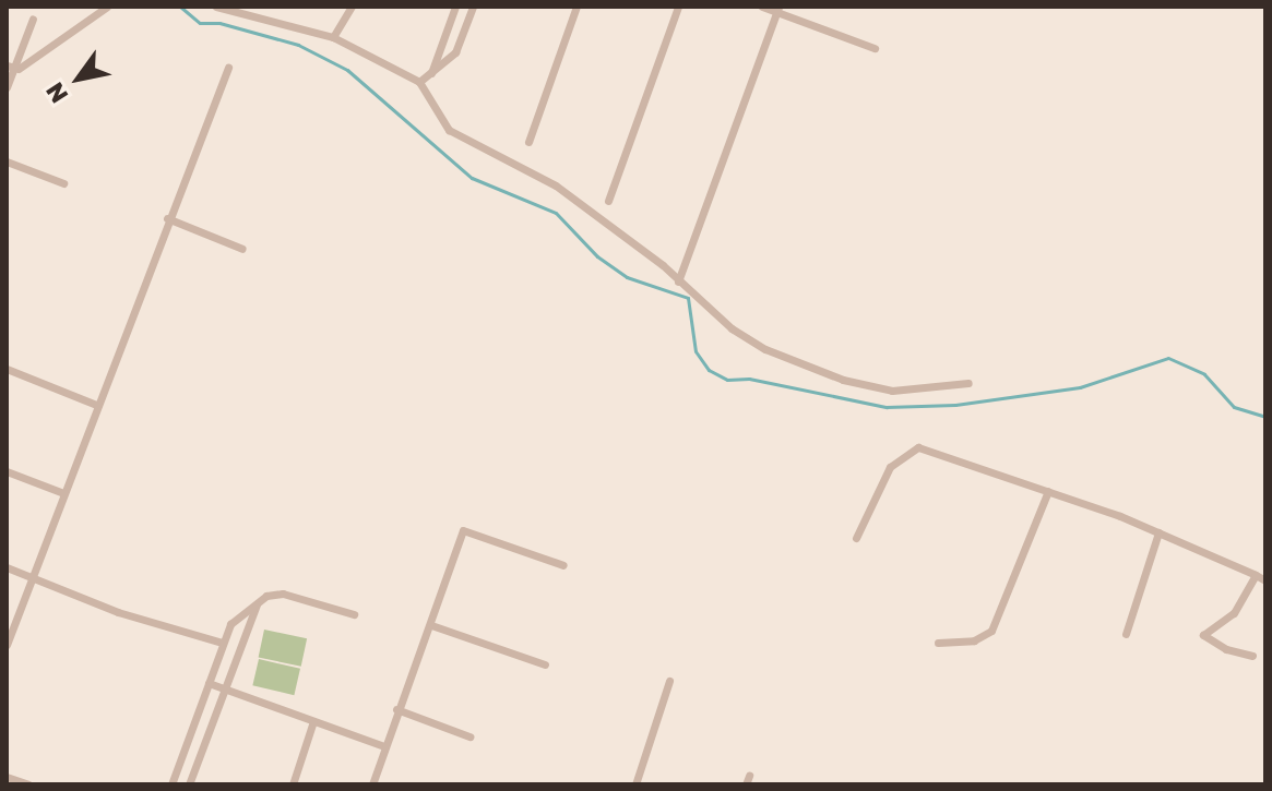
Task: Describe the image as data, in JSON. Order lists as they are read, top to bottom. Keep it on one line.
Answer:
{"north":"bottom left"}
